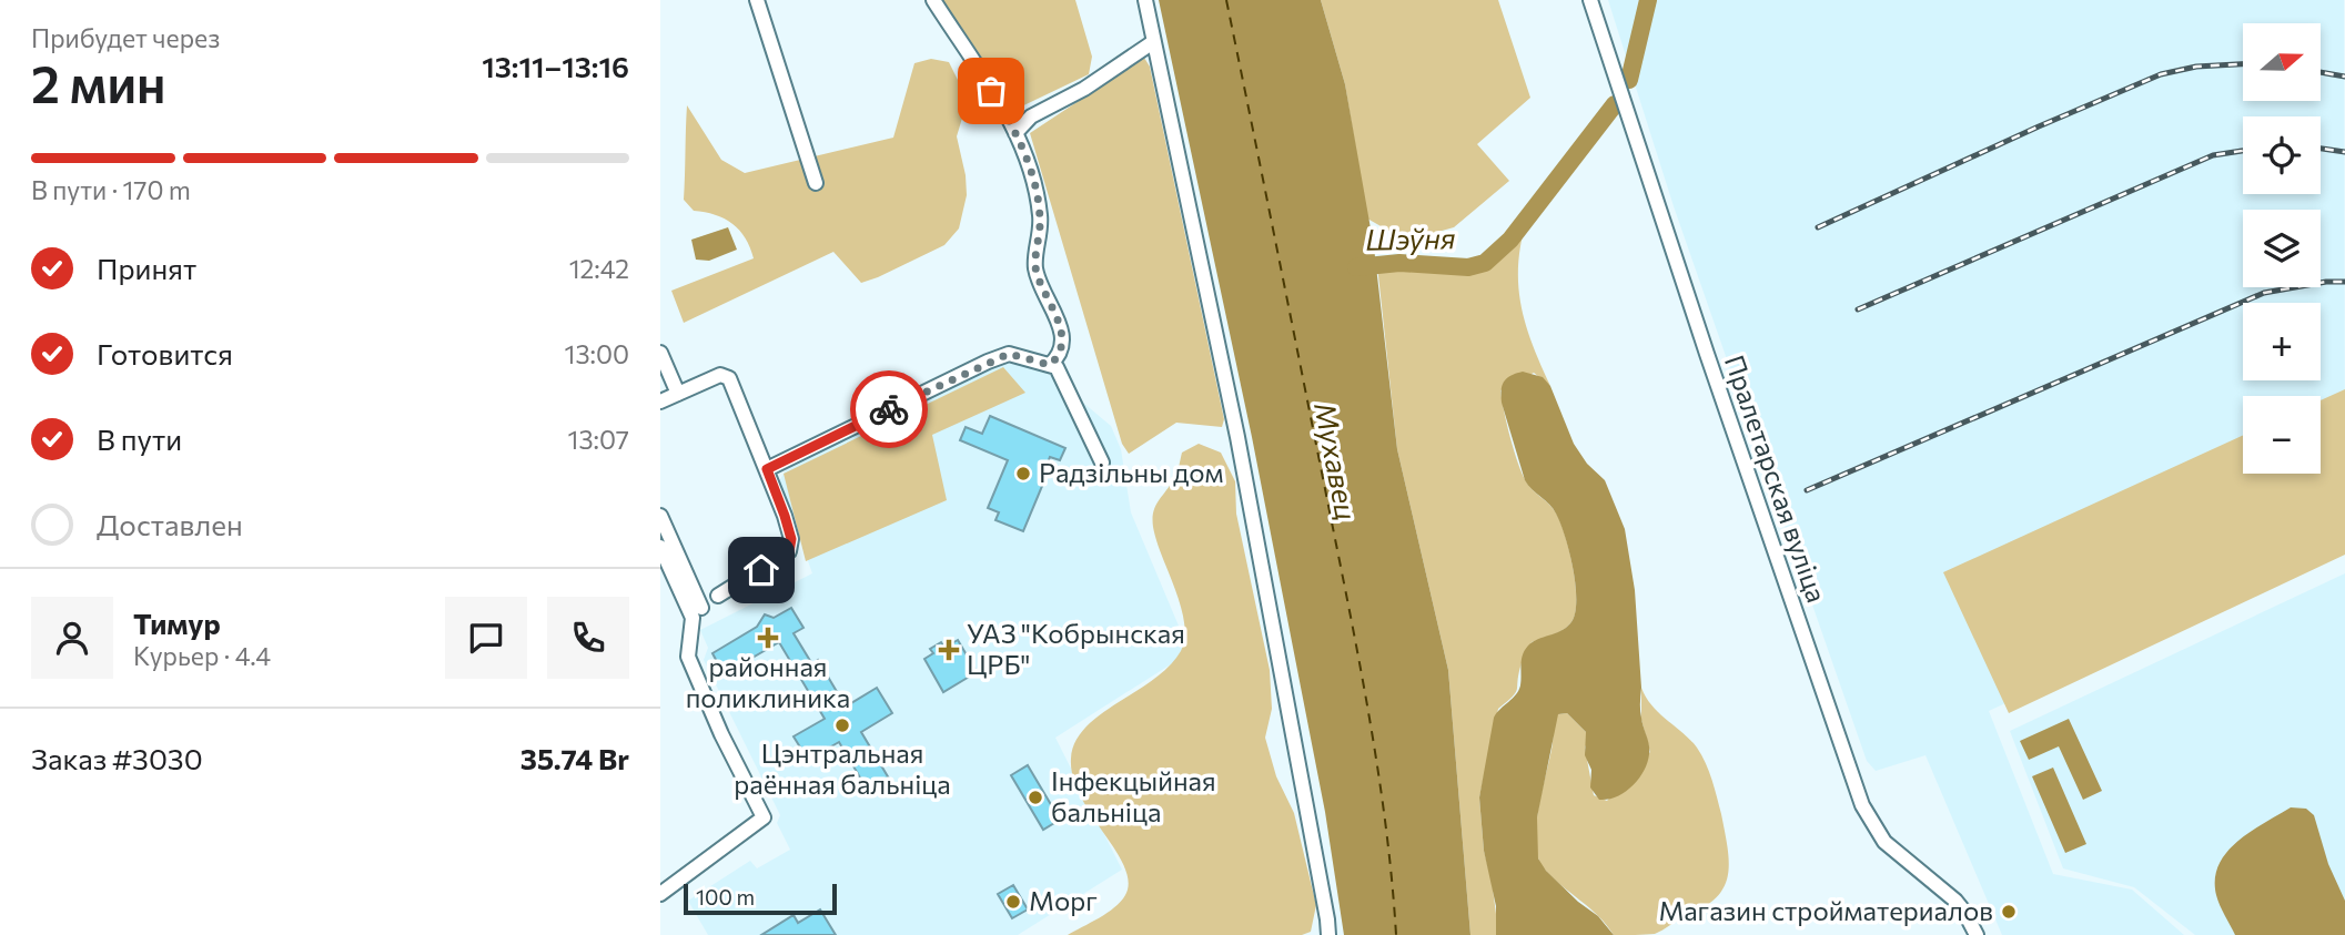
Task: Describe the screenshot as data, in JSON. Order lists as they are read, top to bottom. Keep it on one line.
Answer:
{"streets":{"street":["Пралетарская вуліца"]},"water":["Шэўня","Мухавец"],"places":{"other":["Радзільны дом","Цэнтральная раённая бальніца","Інфекцыйная бальніца","Морг","Магазин стройматериалов"],"health":["районная поликлиника","УАЗ \"Кобрынская ЦРБ\""]},"scale_bar":"100 m","north":"right","page":{"heading":["2 мин","Прибудет через","13:11–13:16"],"panel":["Тимур","Курьер · 4.4","Заказ #3030","35.74 Br"],"map_buttons":["+","−"],"bar":"В пути · 170 m","list":[["Принят","12:42"],["Готовится","13:00"],["В пути","13:07"],"Доставлен"],"scale":"100 m"}}
